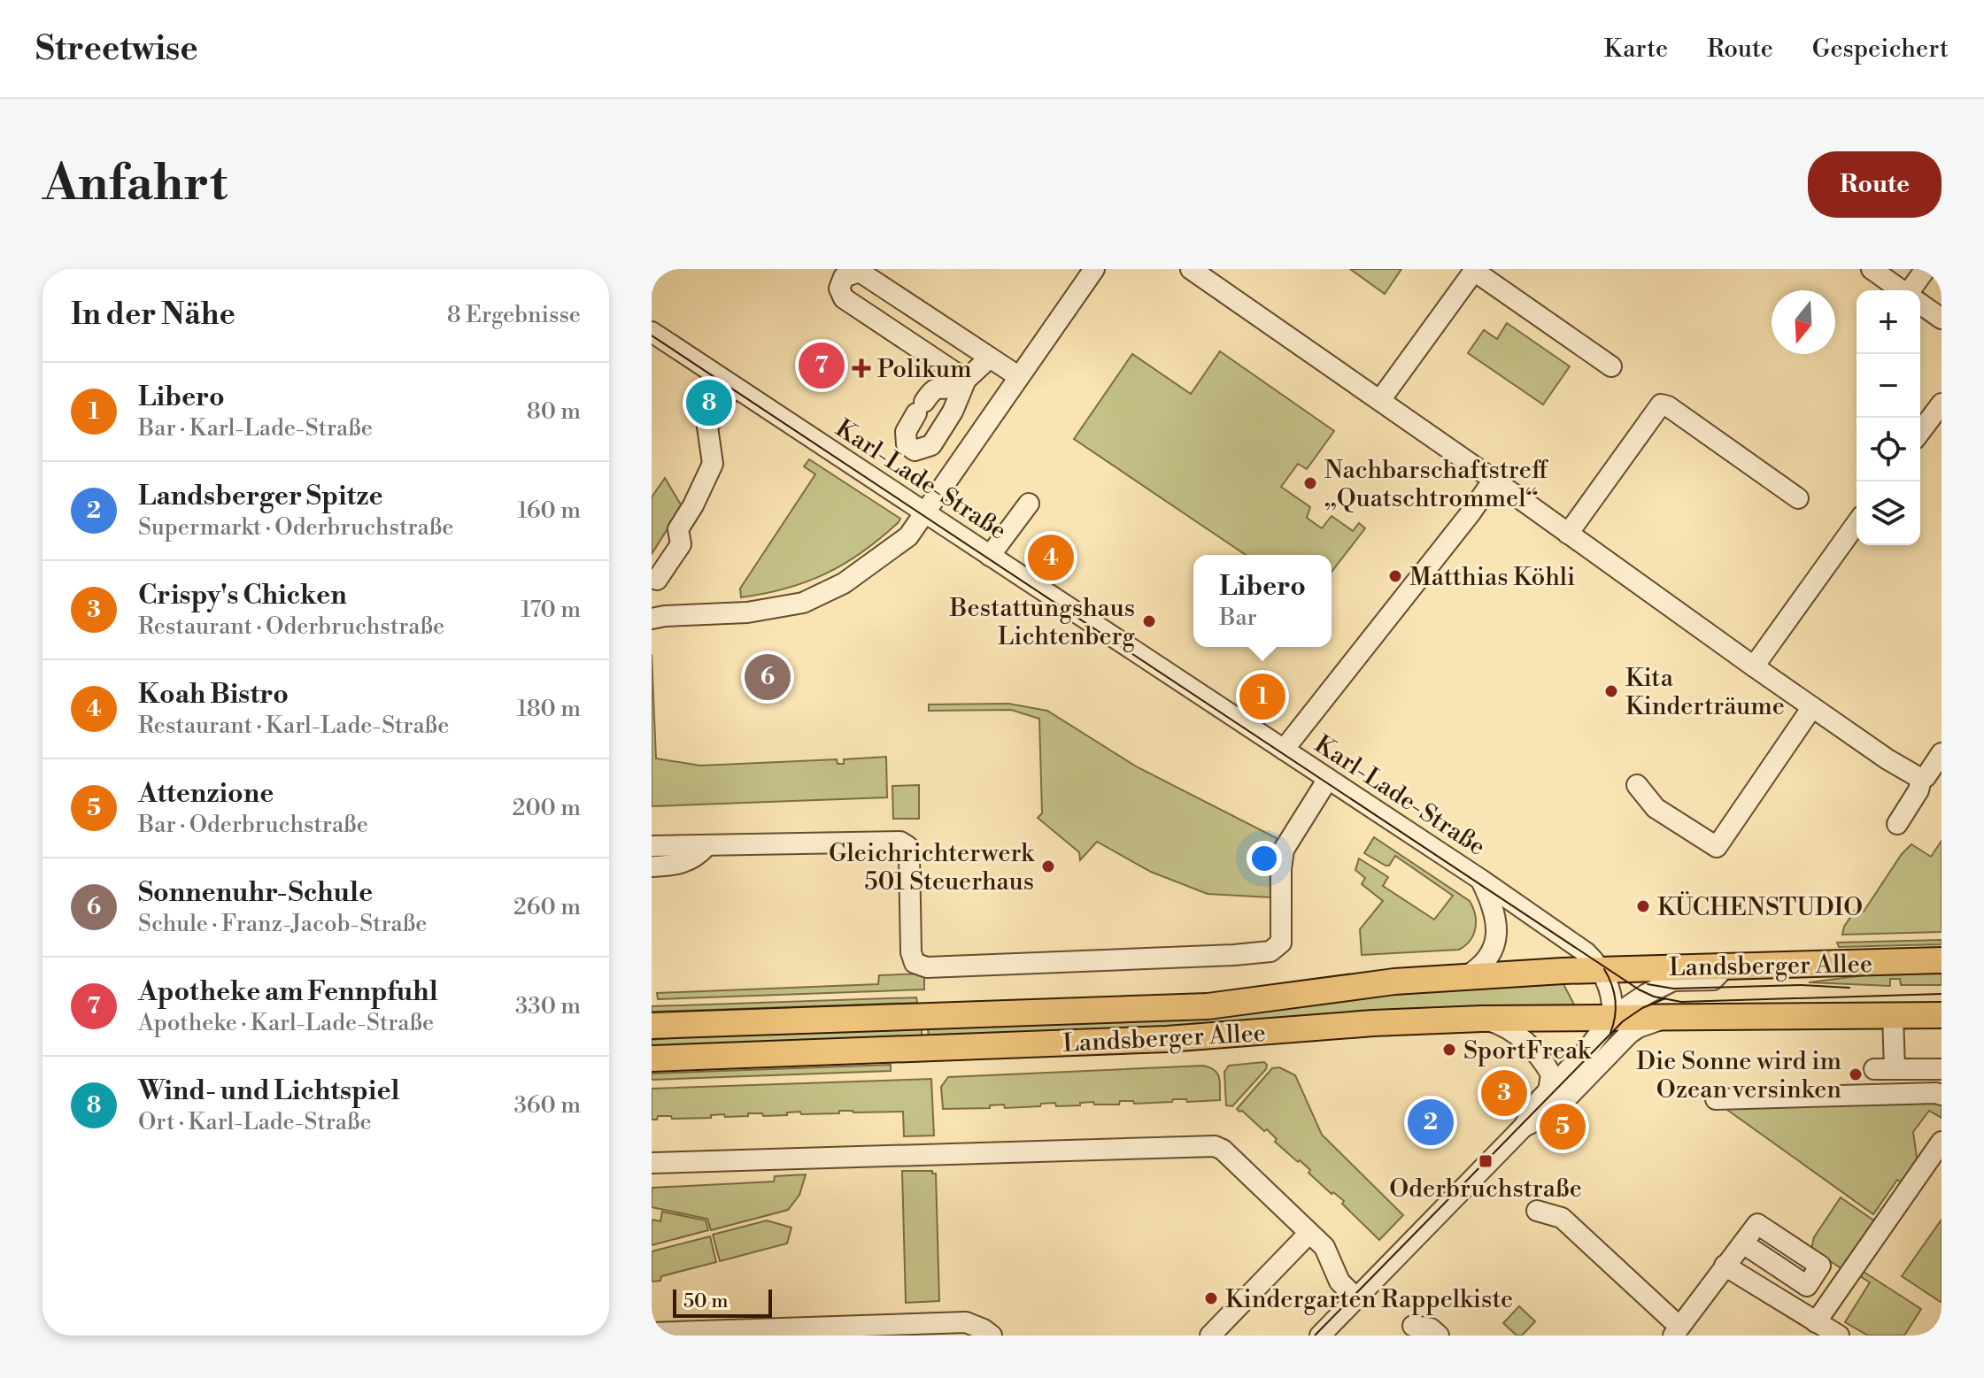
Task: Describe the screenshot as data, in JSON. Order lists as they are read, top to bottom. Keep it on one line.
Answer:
{"streets":{"main road":["Landsberger Allee"],"street":["Karl-Lade-Straße"]},"crossings":[["Karl-Lade-Straße","Landsberger Allee"]],"places":{"health":["Polikum"],"other":["Nachbarschaftstreff „Quatschtrommel“","Matthias Köhli","Bestattungshaus Lichtenberg","Kita Kinderträume","Gleichrichterwerk 501 Steuerhaus","KÜCHENSTUDIO","SportFreak","Die Sonne wird im Ozean versinken","Kindergarten Rappelkiste"],"transit":["Oderbruchstraße"]},"scale_bar":"50 m","north":"bottom","page":{"header":"Streetwise","nav":["Karte","Route","Gespeichert"],"buttons":"Route","title":"Anfahrt","heading":["In der Nähe","8 Ergebnisse"],"map_buttons":["+","−"],"pins":["7","8","4","6","1","3","2","5"],"list":[{"mark":"1","name":"Libero","note":"Bar · Karl-Lade-Straße","value":"80 m"},{"mark":"2","name":"Landsberger Spitze","note":"Supermarkt · Oderbruchstraße","value":"160 m"},{"mark":"3","name":"Crispy's Chicken","note":"Restaurant · Oderbruchstraße","value":"170 m"},{"mark":"4","name":"Koah Bistro","note":"Restaurant · Karl-Lade-Straße","value":"180 m"},{"mark":"5","name":"Attenzione","note":"Bar · Oderbruchstraße","value":"200 m"},{"mark":"6","name":"Sonnenuhr-Schule","note":"Schule · Franz-Jacob-Straße","value":"260 m"},{"mark":"7","name":"Apotheke am Fennpfuhl","note":"Apotheke · Karl-Lade-Straße","value":"330 m"},{"mark":"8","name":"Wind- und Lichtspiel","note":"Ort · Karl-Lade-Straße","value":"360 m"}],"popup":["Libero","Bar"],"scale":"50 m"}}
